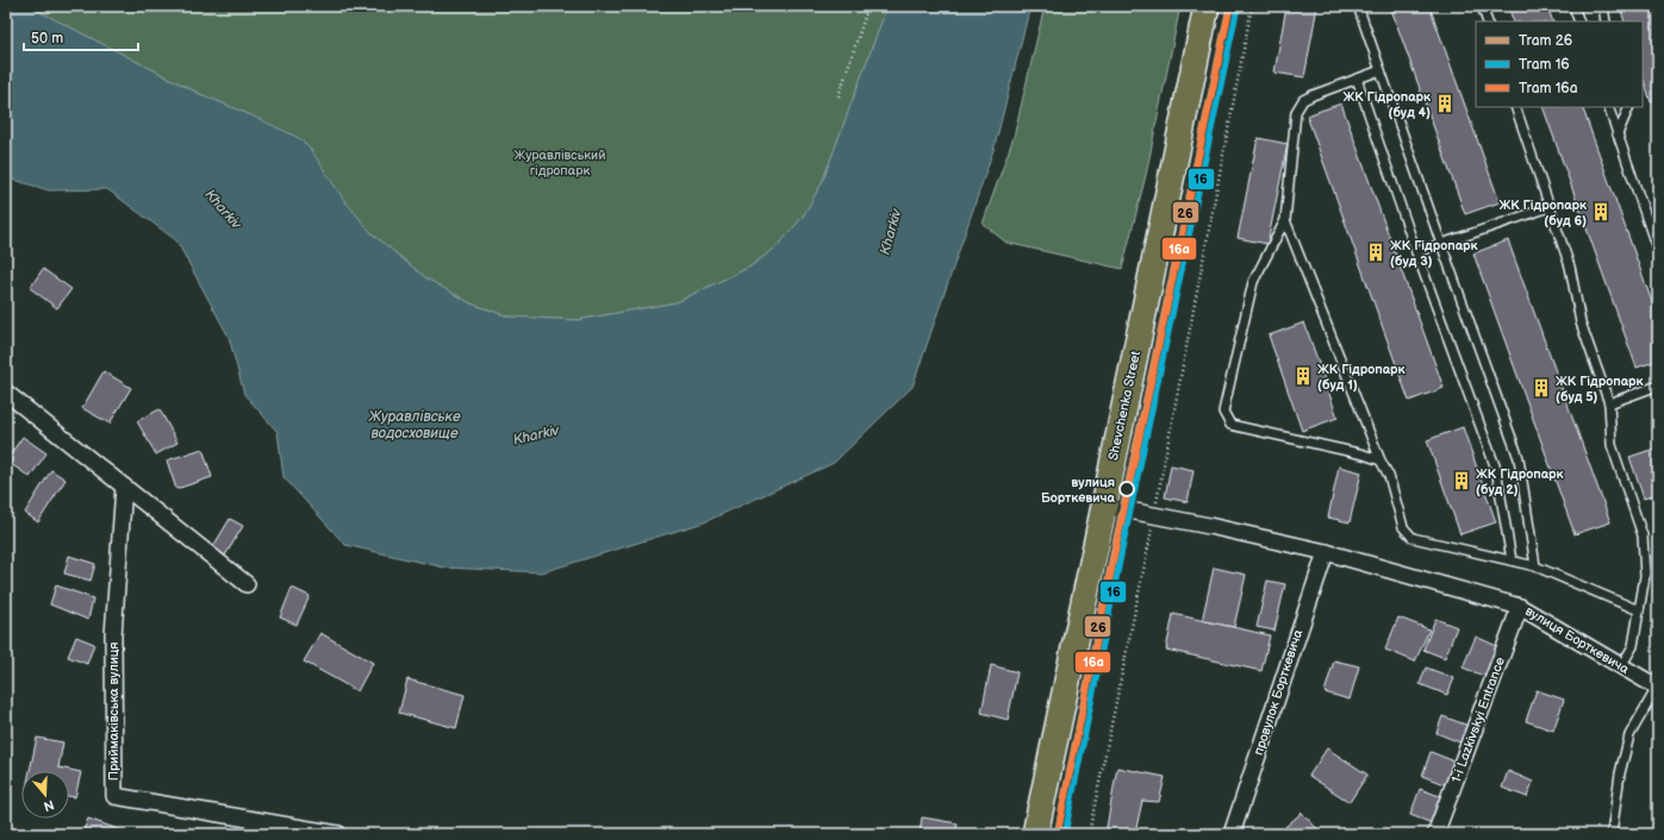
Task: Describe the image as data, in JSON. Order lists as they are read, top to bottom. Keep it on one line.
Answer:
{"streets":{"main road":["Shevchenka Street"],"street":["вулиця Борткевича","провулок Борткевича","Приймаківська вулиця","1-i Lazkivskyi Entrance"]},"crossings":[["Shevchenka Street","вулиця Борткевича"],["вулиця Борткевича","провулок Борткевича"],["вулиця Борткевича","1-i Lazkivskyi Entrance"]],"water":["Kharkiv","Журавлівське водосховище"],"parks":["Журавлівський гідропарк"],"places":{"building":["ЖК Гідропарк (буд 4)","ЖК Гідропарк (буд 6)","ЖК Гідропарк (буд 3)","ЖК Гідропарк (буд 1)","ЖК Гідропарк (буд 5)","ЖК Гідропарк (буд 2)"],"other":["вулиця Борткевича"]},"lines":["tram line 26","tram line 16","tram line 16a"],"legend":["Tram 26","Tram 16","Tram 16a"],"scale_bar":"50 m","north":"bottom"}
